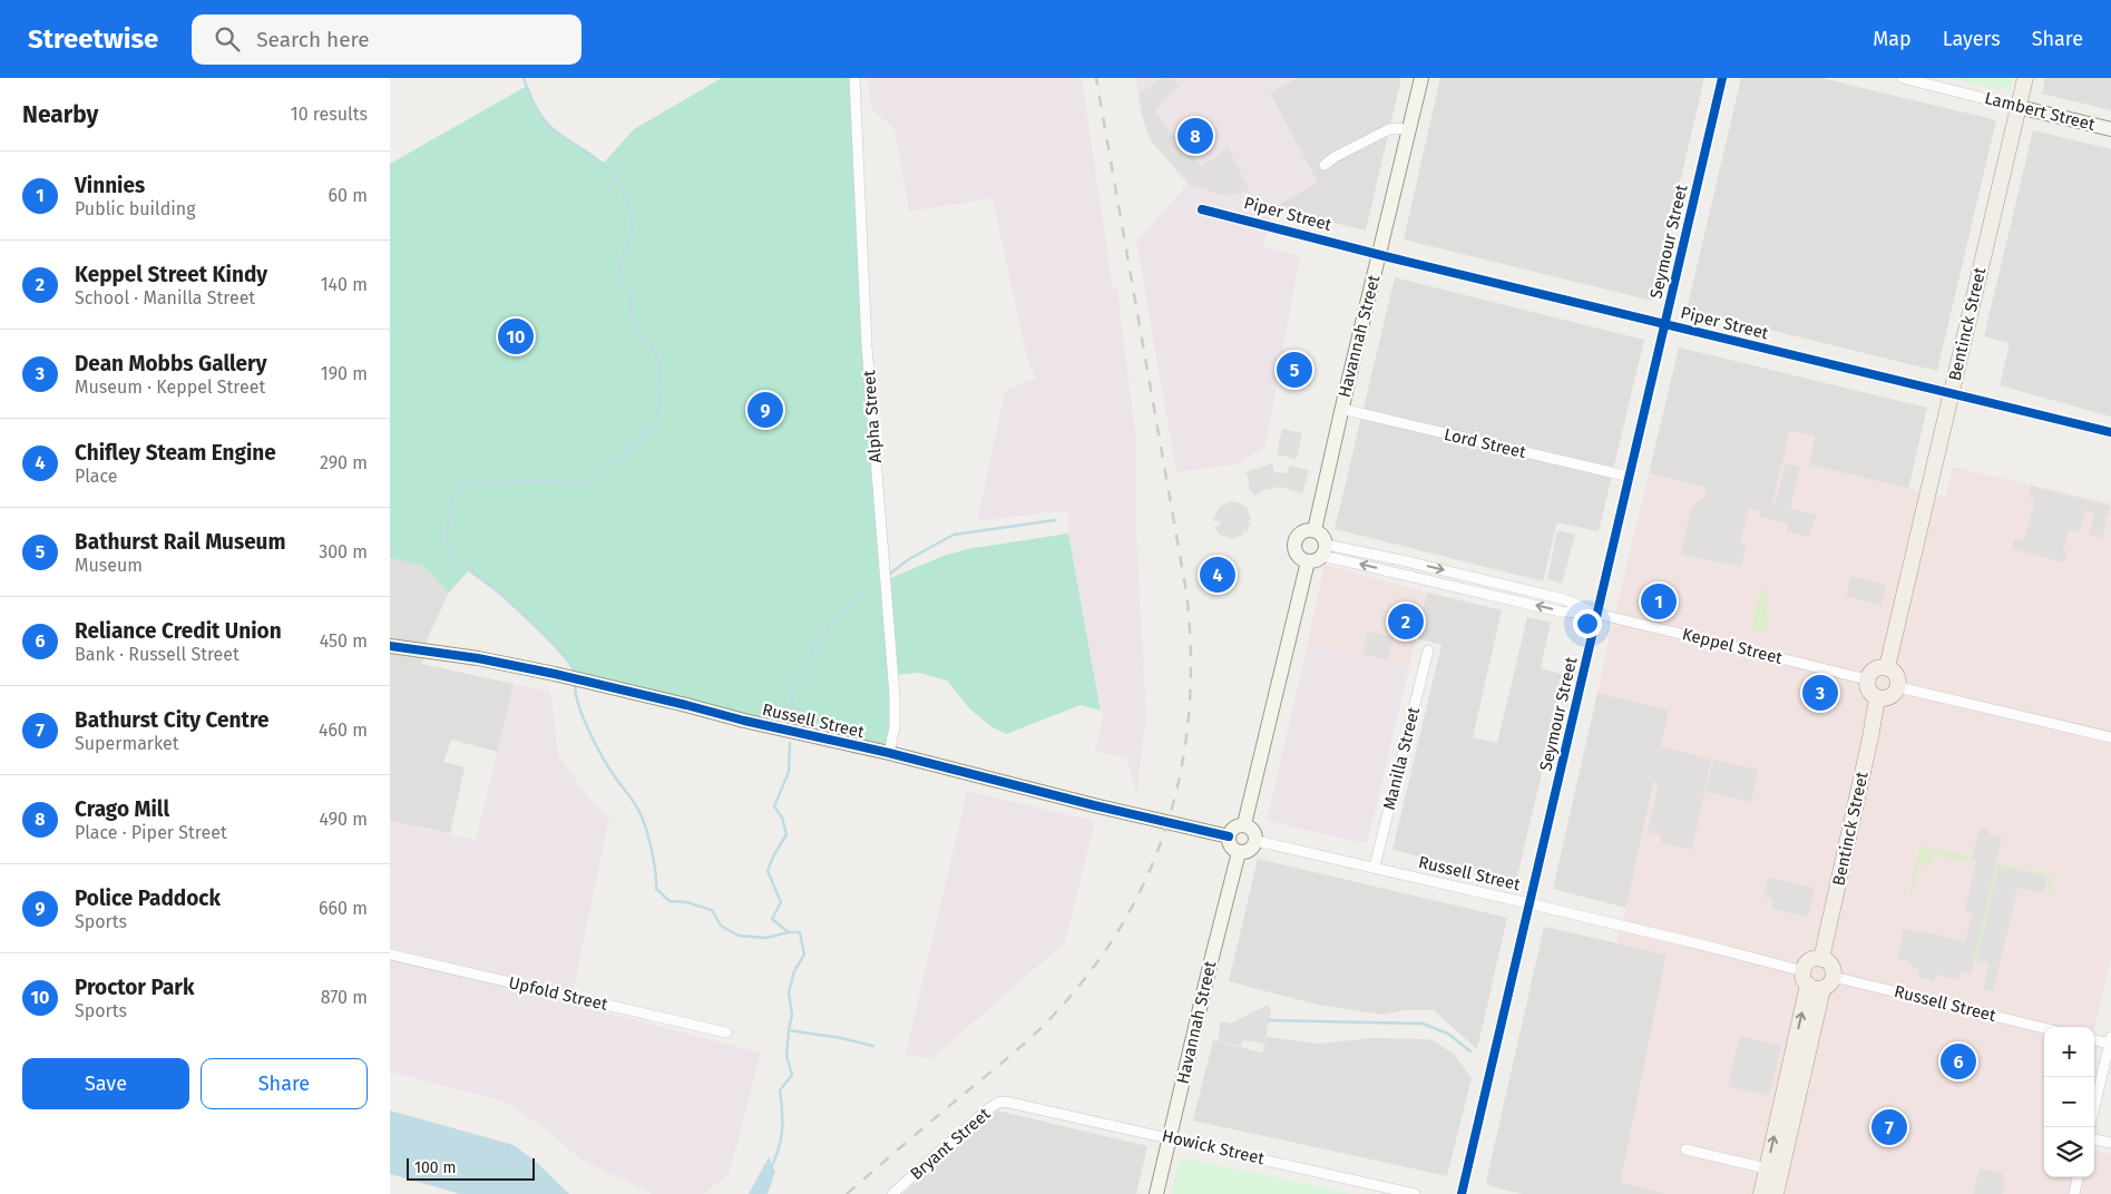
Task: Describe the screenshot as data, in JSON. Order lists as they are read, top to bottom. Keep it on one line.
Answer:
{"streets":{"main road":["Bentinck Street"],"street":["Lambert Street","Piper Street","Seymour Street","Havannah Street","Alpha Street","Lord Street","Keppel Street","Russell Street","Manilla Street","Upfold Street","Bryant Street","Howick Street"]},"crossings":[["Lambert Street","Bentinck Street"],["Piper Street","Seymour Street"],["Piper Street","Bentinck Street"],["Piper Street","Havannah Street"],["Seymour Street","Lord Street"],["Seymour Street","Keppel Street"],["Seymour Street","Russell Street"],["Bentinck Street","Keppel Street"],["Havannah Street","Lord Street"],["Havannah Street","Keppel Street"],["Havannah Street","Russell Street"],["Havannah Street","Howick Street"],["Alpha Street","Russell Street"],["Russell Street","Manilla Street"],["Bryant Street","Howick Street"]],"scale_bar":"100 m","page":{"header":"Streetwise","search":"Search here","nav":["Map","Layers","Share"],"heading":["Nearby","10 results"],"pins":["8","10","5","9","4","1","2","3","6","7"],"list":[{"mark":"1","name":"Vinnies","note":"Public building","value":"60 m"},{"mark":"2","name":"Keppel Street Kindy","note":"School · Manilla Street","value":"140 m"},{"mark":"3","name":"Dean Mobbs Gallery","note":"Museum · Keppel Street","value":"190 m"},{"mark":"4","name":"Chifley Steam Engine","note":"Place","value":"290 m"},{"mark":"5","name":"Bathurst Rail Museum","note":"Museum","value":"300 m"},{"mark":"6","name":"Reliance Credit Union","note":"Bank · Russell Street","value":"450 m"},{"mark":"7","name":"Bathurst City Centre","note":"Supermarket","value":"460 m"},{"mark":"8","name":"Crago Mill","note":"Place · Piper Street","value":"490 m"},{"mark":"9","name":"Police Paddock","note":"Sports","value":"660 m"},{"mark":"10","name":"Proctor Park","note":"Sports","value":"870 m"}],"map_buttons":["+","−"],"buttons":["Save","Share"],"scale":"100 m"}}
